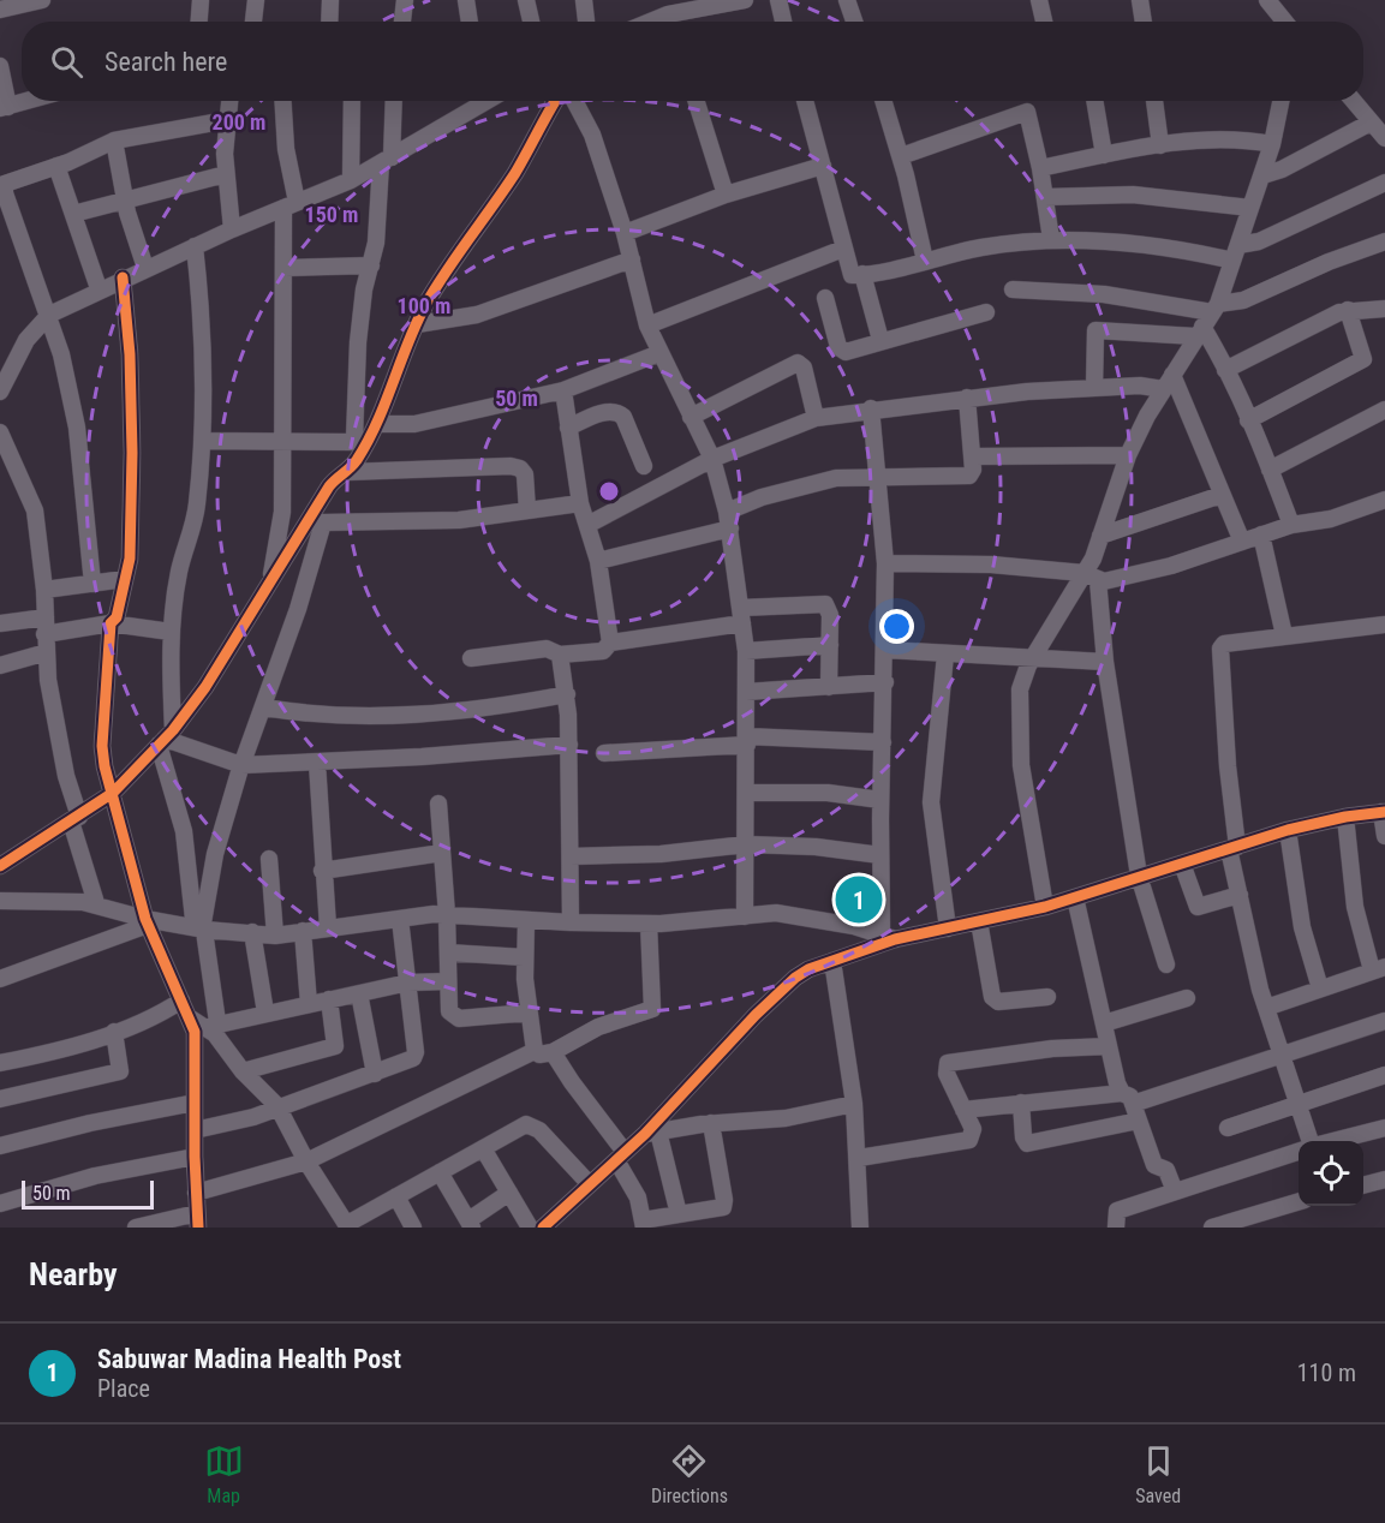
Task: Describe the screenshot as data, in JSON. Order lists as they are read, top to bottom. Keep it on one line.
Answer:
{"scale_bar":"50 m","page":{"search":"Search here","pins":"1","scale":"50 m","heading":"Nearby","list":[{"mark":"1","name":"Sabuwar Madina Health Post","note":"Place","value":"110 m"}],"nav":["Map","Directions","Saved"]},"rings":["200 m","150 m","100 m","50 m"]}
